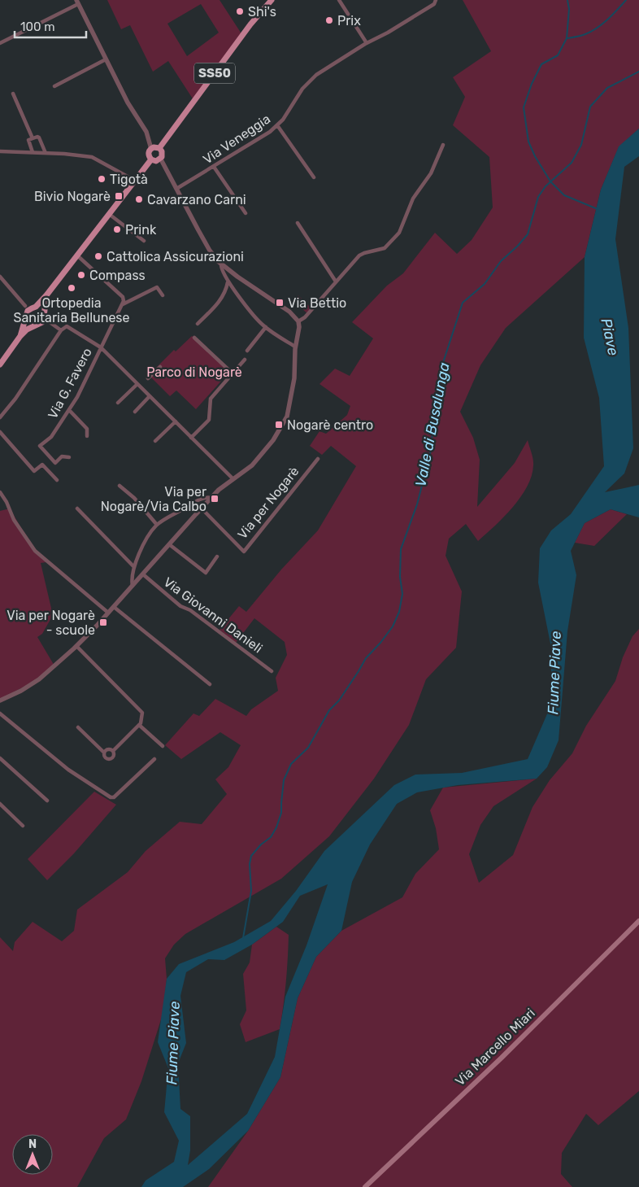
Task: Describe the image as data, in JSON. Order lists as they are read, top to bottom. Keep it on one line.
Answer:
{"streets":{"main road":["SS50","Via Marcello Miari"],"street":["Via Veneggia","Via G. Favero","Via per Nogarè","Via Giovanni Danieli"]},"water":["Piave","Valle di Busalunga","Fiume Piave"],"parks":["Parco di Nogarè"],"places":{"other":["Shi's","Prix","Tigotà","Cavarzano Carni","Prink","Cattolica Assicurazioni","Compass","Ortopedia Sanitaria Bellunese"],"transit":["Bivio Nogarè","Via Bettio","Nogarè centro","Via per Nogarè/Via Calbo","Via per Nogarè - scuole"]},"scale_bar":"100 m","north":"top"}
